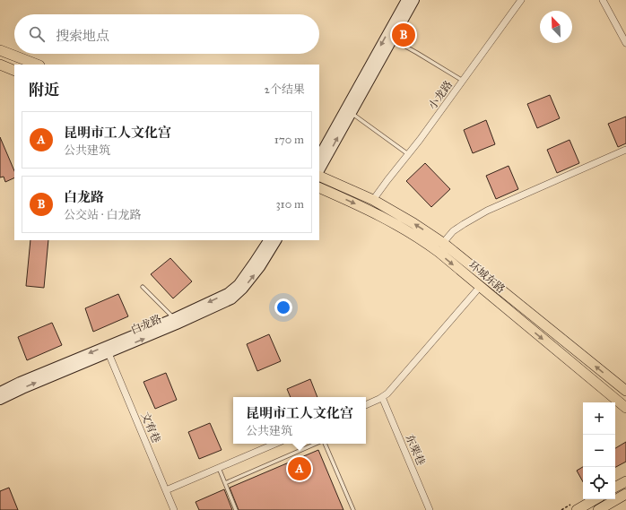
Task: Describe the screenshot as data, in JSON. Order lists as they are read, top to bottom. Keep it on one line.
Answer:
{"streets":{"main road":["环城东路","白龙路"],"street":["小龙路","文宥巷","东栗巷"]},"crossings":[["小龙路","环城东路"],["白龙路","文宥巷"]],"north":"top left","page":{"search":"搜索地点","pins":["B","A"],"heading":["附近","2个结果"],"list":[{"mark":"A","name":"昆明市工人文化宫","note":"公共建筑","value":"170 m"},{"mark":"B","name":"白龙路","note":"公交站 · 白龙路","value":"310 m"}],"popup":["昆明市工人文化宫","公共建筑"],"map_buttons":["+","−"]}}
